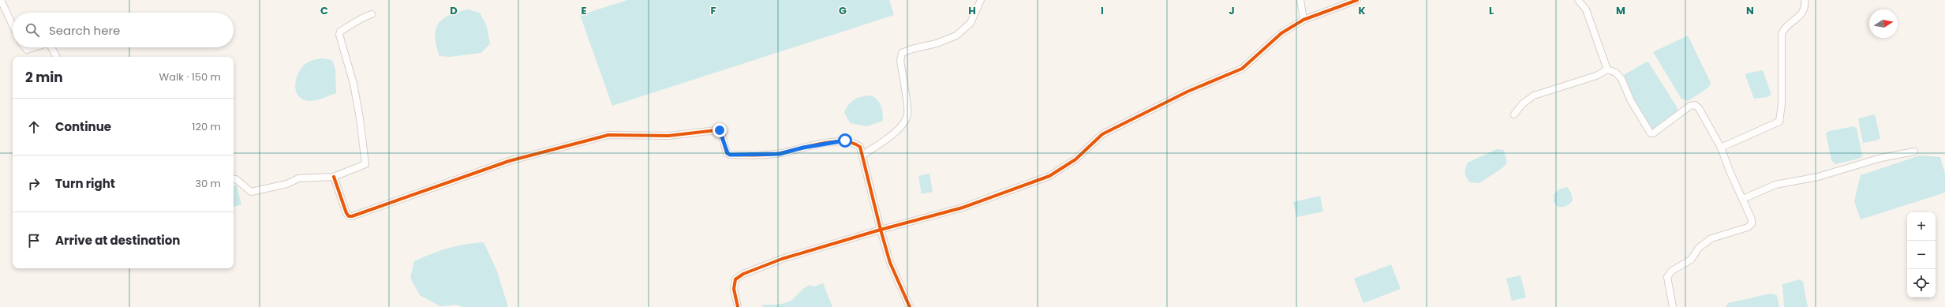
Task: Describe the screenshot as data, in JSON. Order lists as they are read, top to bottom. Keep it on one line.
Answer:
{"north":"right","page":{"search":"Search here","heading":["2 min","Walk · 150 m"],"list":[["Continue","120 m"],["Turn right","30 m"],"Arrive at destination"],"map_buttons":["+","−"]},"grid":{"columns":["C","D","E","F","G","H","I","J","K","L","M","N"]}}
